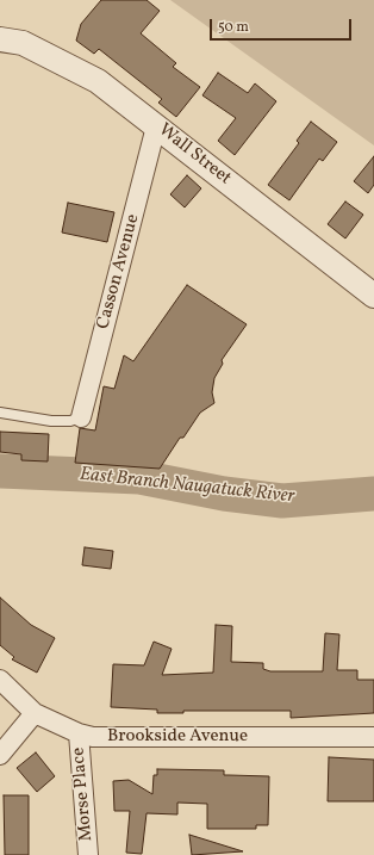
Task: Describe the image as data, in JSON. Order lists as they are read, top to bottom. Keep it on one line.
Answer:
{"streets":{"street":["Wall Street","Casson Avenue","Brookside Avenue","Morse Place"]},"crossings":[["Wall Street","Casson Avenue"],["Brookside Avenue","Morse Place"]],"water":["East Branch Naugatuck River"],"scale_bar":"50 m"}
